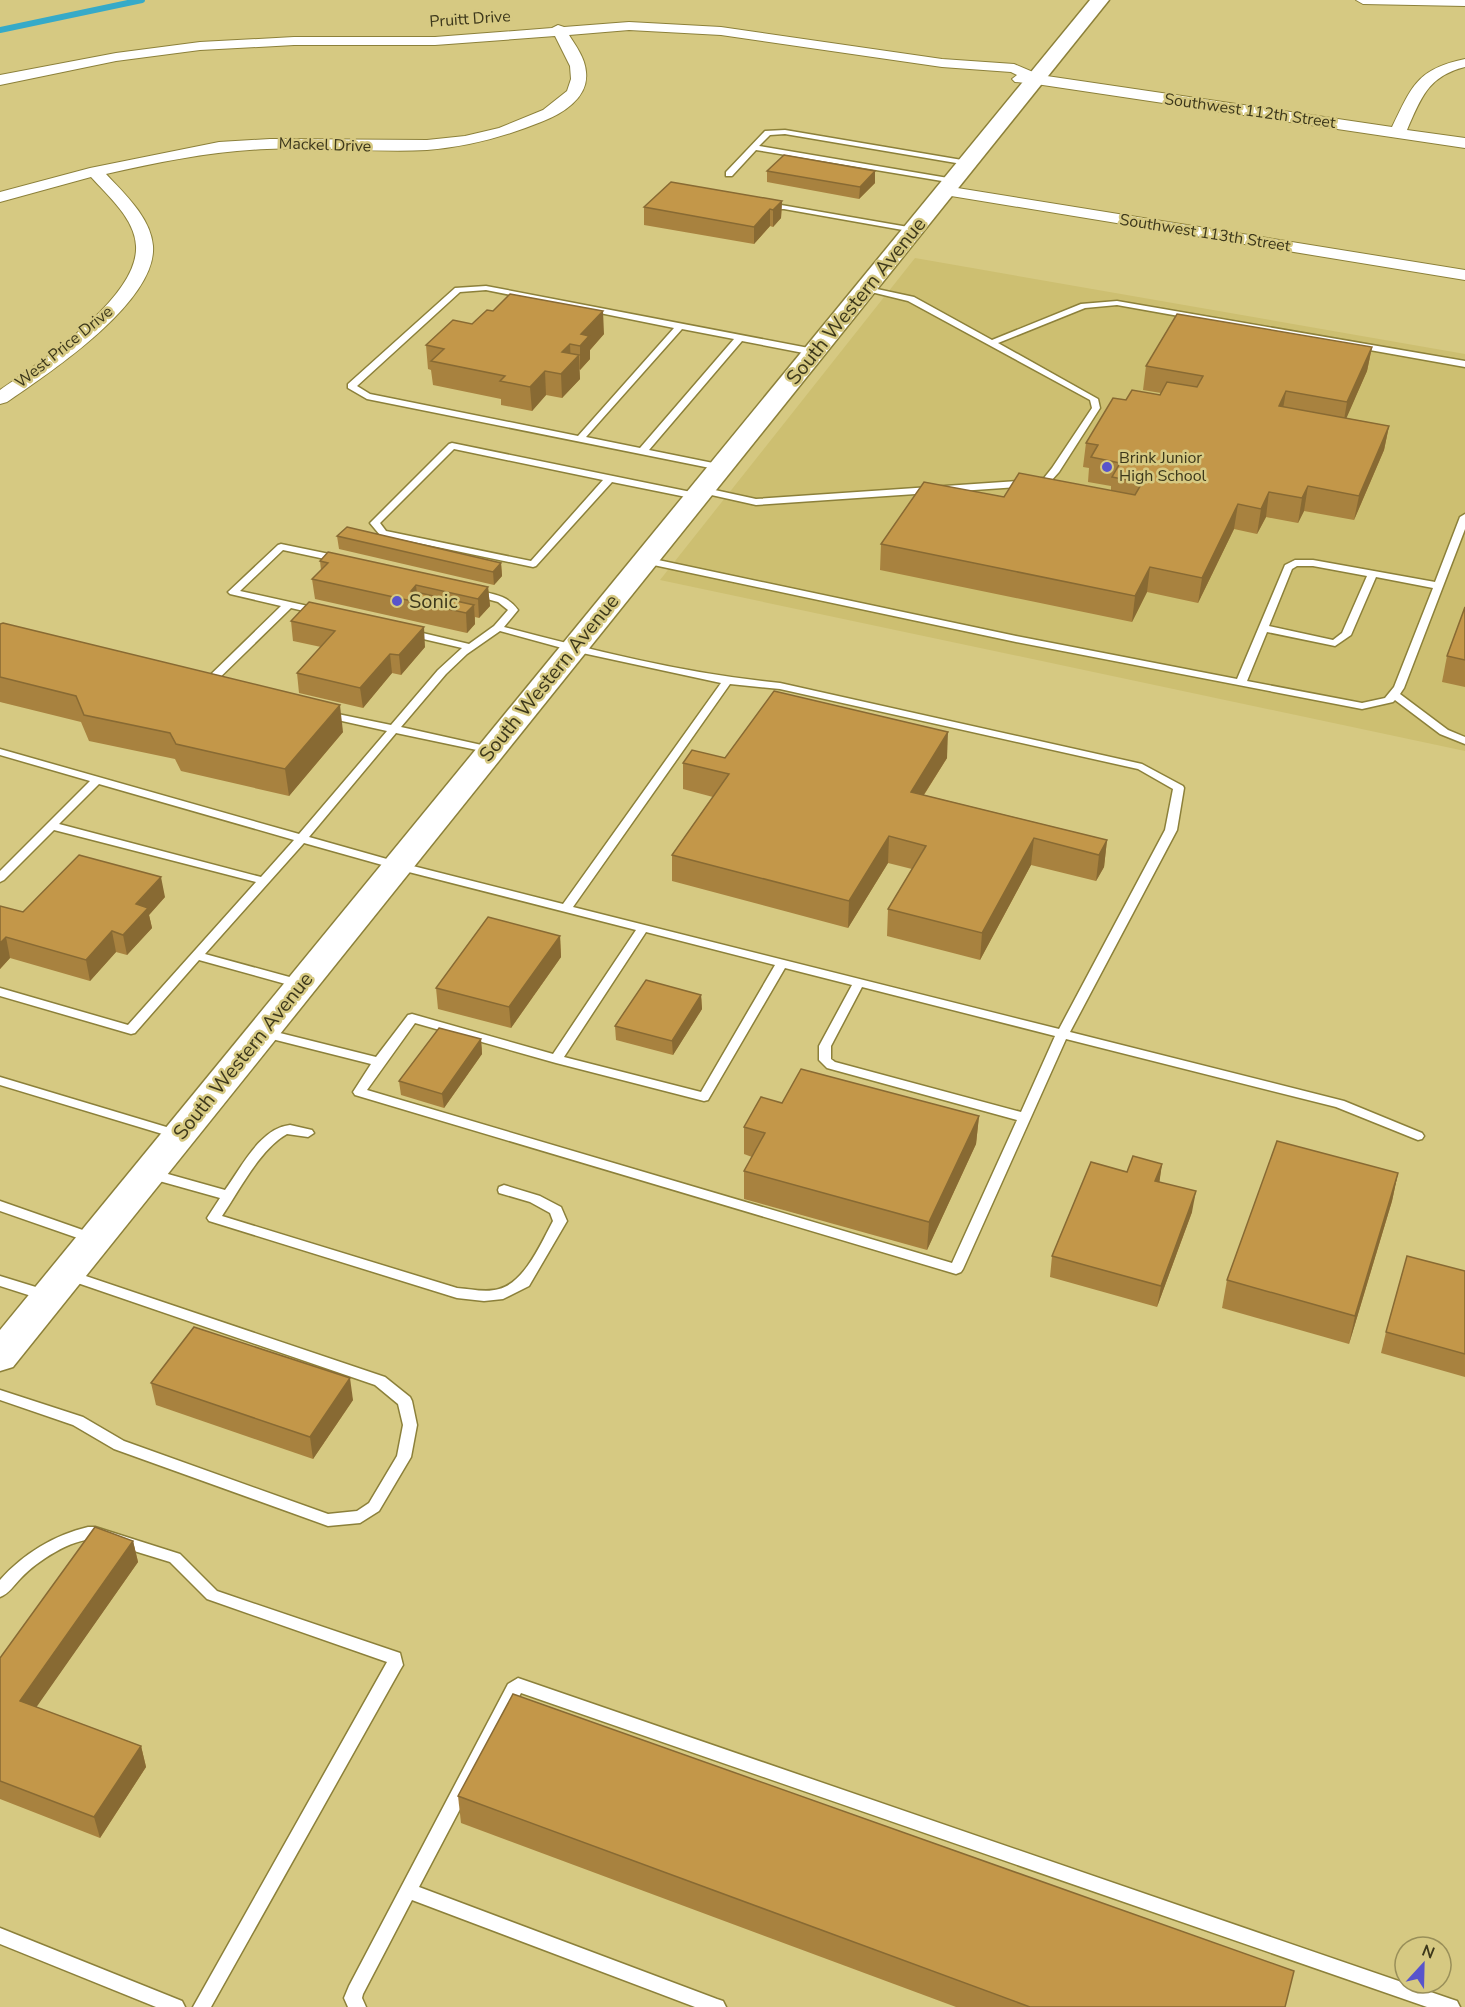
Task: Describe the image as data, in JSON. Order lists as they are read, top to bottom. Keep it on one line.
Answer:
{"streets":{"main road":["South Western Avenue"],"street":["Pruitt Drive","Southwest 112th Street","Mackel Drive","Southwest 113th Street","West Price Drive"]},"crossings":[["Pruitt Drive","Southwest 112th Street"],["Pruitt Drive","Mackel Drive"],["Pruitt Drive","South Western Avenue"],["Southwest 112th Street","South Western Avenue"],["Mackel Drive","West Price Drive"],["Southwest 113th Street","South Western Avenue"]],"places":["Brink Junior High School","Sonic"],"north":"top"}
